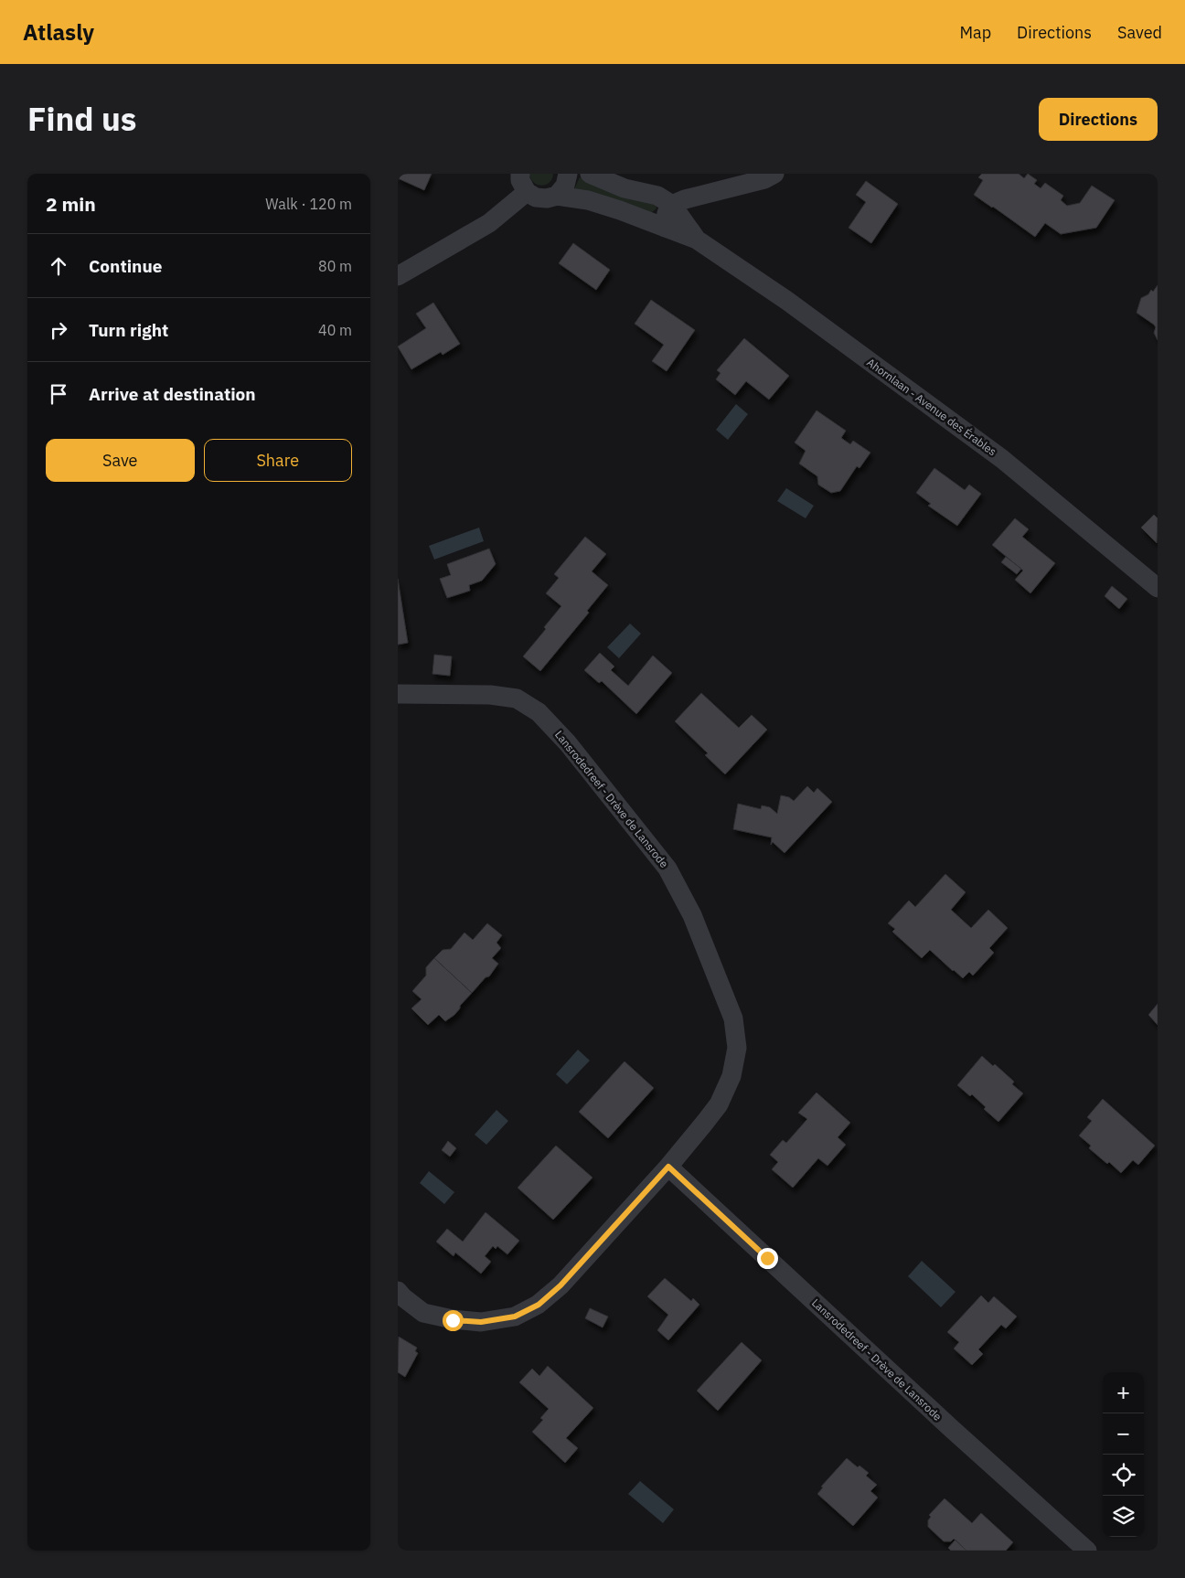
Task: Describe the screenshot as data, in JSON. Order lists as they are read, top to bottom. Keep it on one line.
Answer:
{"streets":{"street":["Ahornlaan - Avenue des Érables","Lansrodedreef - Drève de Lansrode"]},"page":{"header":"Atlasly","nav":["Map","Directions","Saved"],"title":"Find us","buttons":["Directions",["Save","Share"]],"heading":["2 min","Walk · 120 m"],"list":[["Continue","80 m"],["Turn right","40 m"],"Arrive at destination"],"map_buttons":["+","−"]}}
